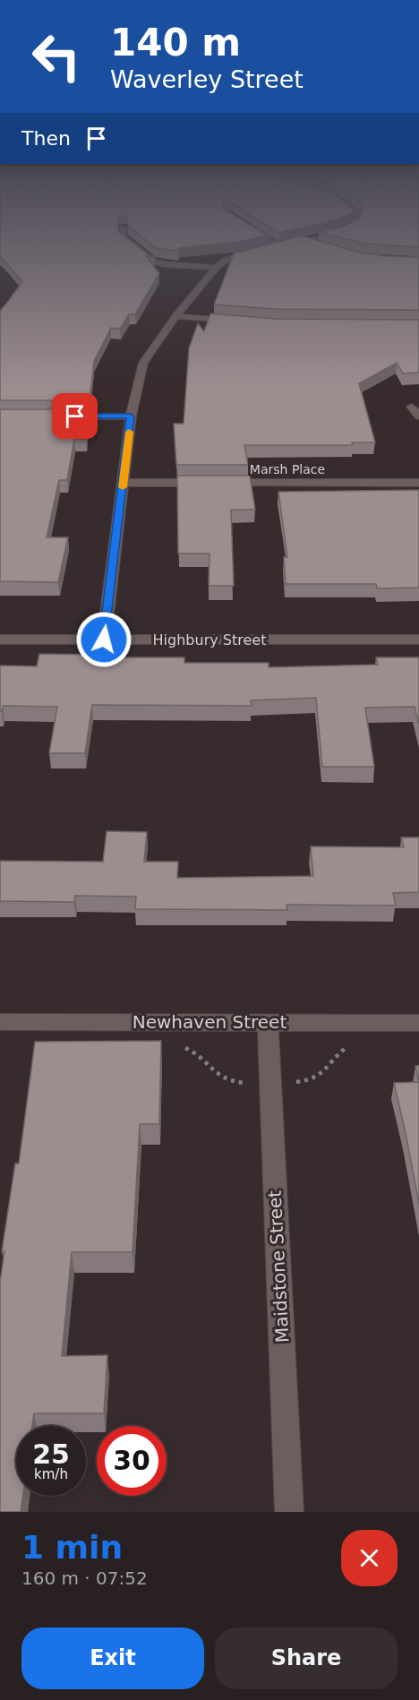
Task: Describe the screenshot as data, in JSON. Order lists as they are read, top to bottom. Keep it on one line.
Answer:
{"streets":{"street":["Marsh Place","Highbury Street","Newhaven Street","Maidstone Street"]},"crossings":[["Newhaven Street","Maidstone Street"]],"page":{"turn":["140 m","Waverley Street"],"then":"Then","speed":"25 km/h","limit":"30","heading":["1 min","160 m · 07:52"],"buttons":["Exit","Share"]}}
